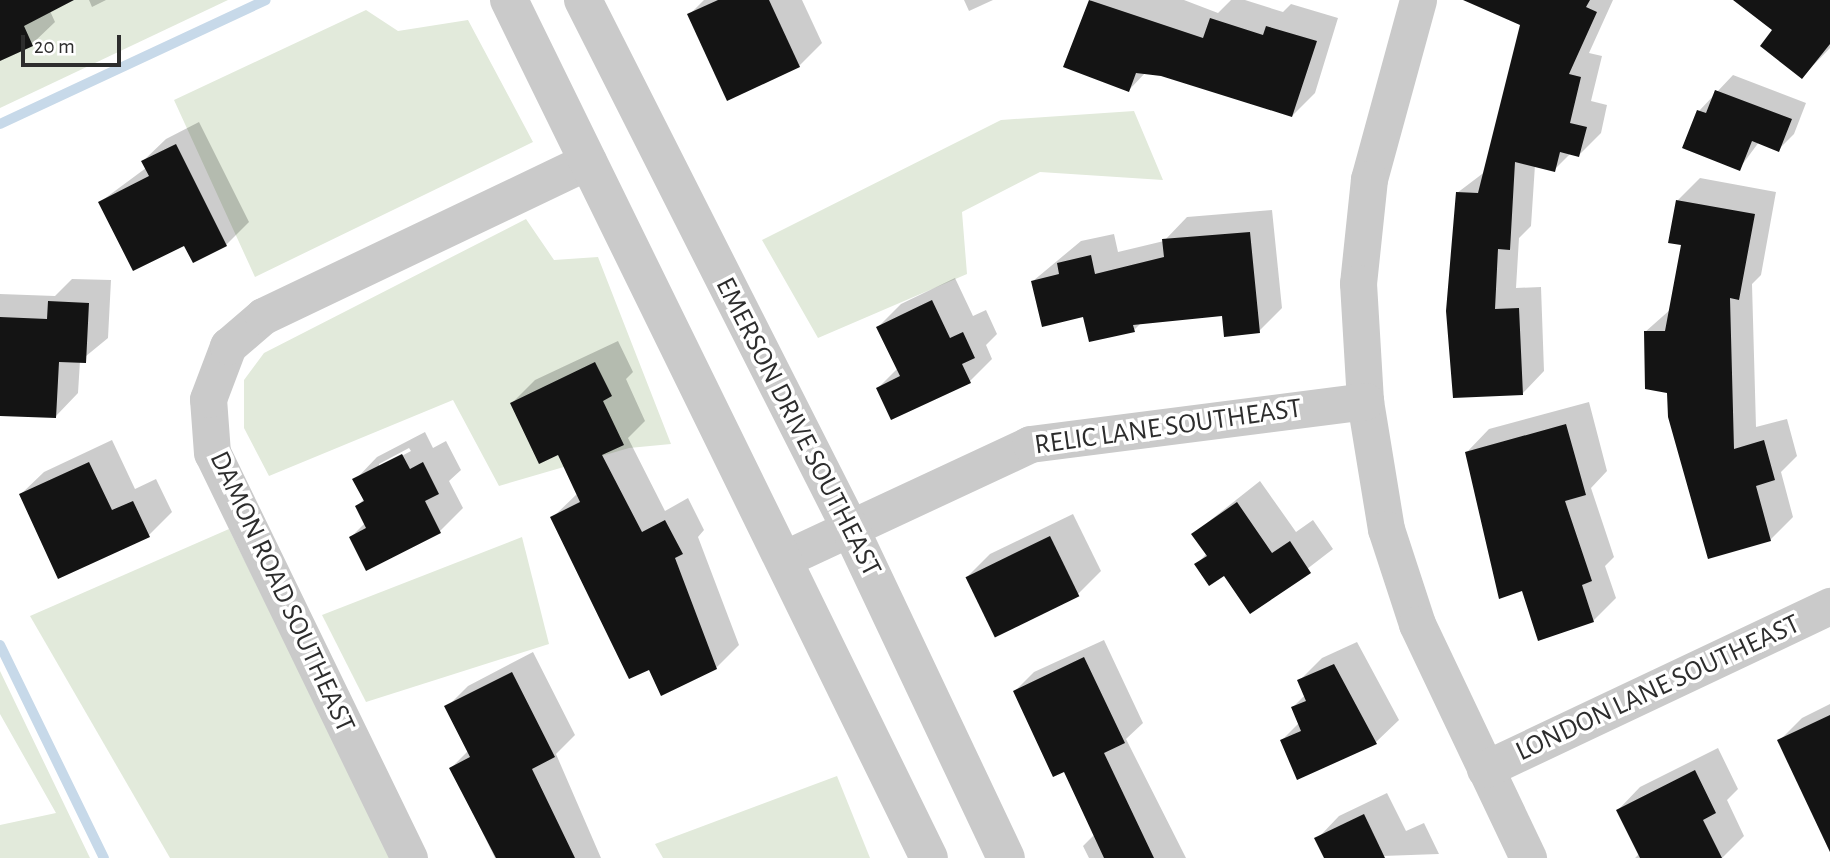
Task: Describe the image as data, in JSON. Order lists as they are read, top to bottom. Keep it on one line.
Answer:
{"streets":{"street":["EMERSON DRIVE SOUTHEAST","RELIC LANE SOUTHEAST","DAMON ROAD SOUTHEAST","LONDON LANE SOUTHEAST"]},"crossings":[["EMERSON DRIVE SOUTHEAST","RELIC LANE SOUTHEAST"]],"scale_bar":"20 m"}
